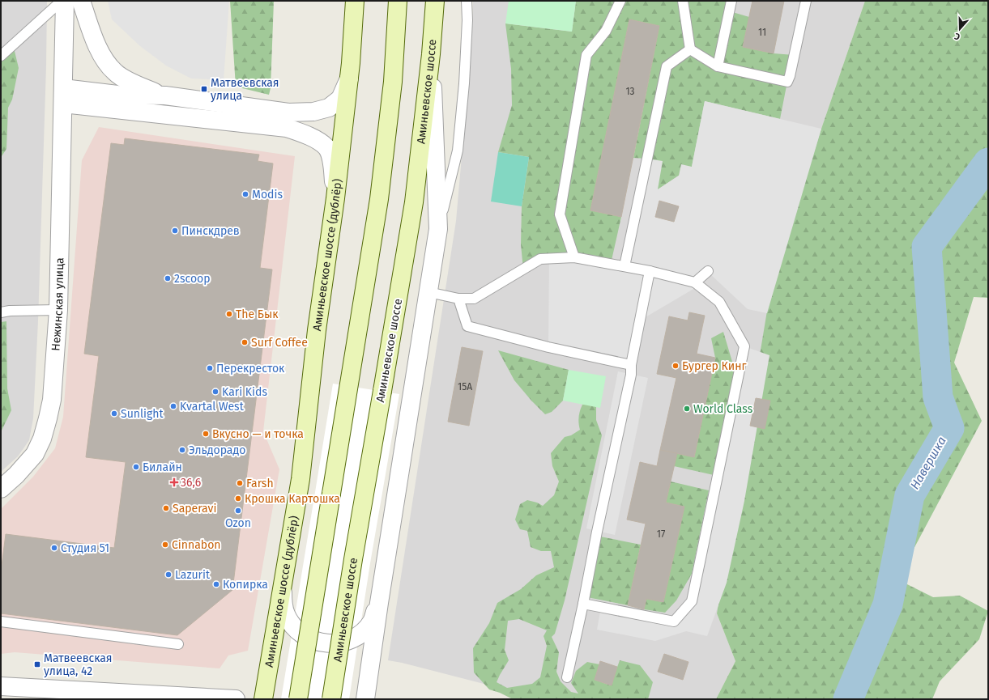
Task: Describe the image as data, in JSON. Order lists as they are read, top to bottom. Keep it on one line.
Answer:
{"streets":{"main road":["Аминьевское шоссе","Аминьевское шоссе (дублёр)"],"street":["Нежинская улица"]},"water":["Навершка"],"places":{"transit":["Матвеевская улица","Матвеевская улица, 42"],"other":["Modis","Пинскдрев","2scoop","The Бык","Surf Coffee","Бургер Кинг","Перекресток","Kari Kids","Kvartal West","World Class","Sunlight","Вкусно — и точка","Эльдорадо","Билайн","Farsh","Крошка Картошка","Saperavi","Ozon","Cinnabon","Студия 51","Lazurit","Копирка"],"health":["36,6"]},"house_numbers":["11","13","15А","17"],"north":"bottom"}
